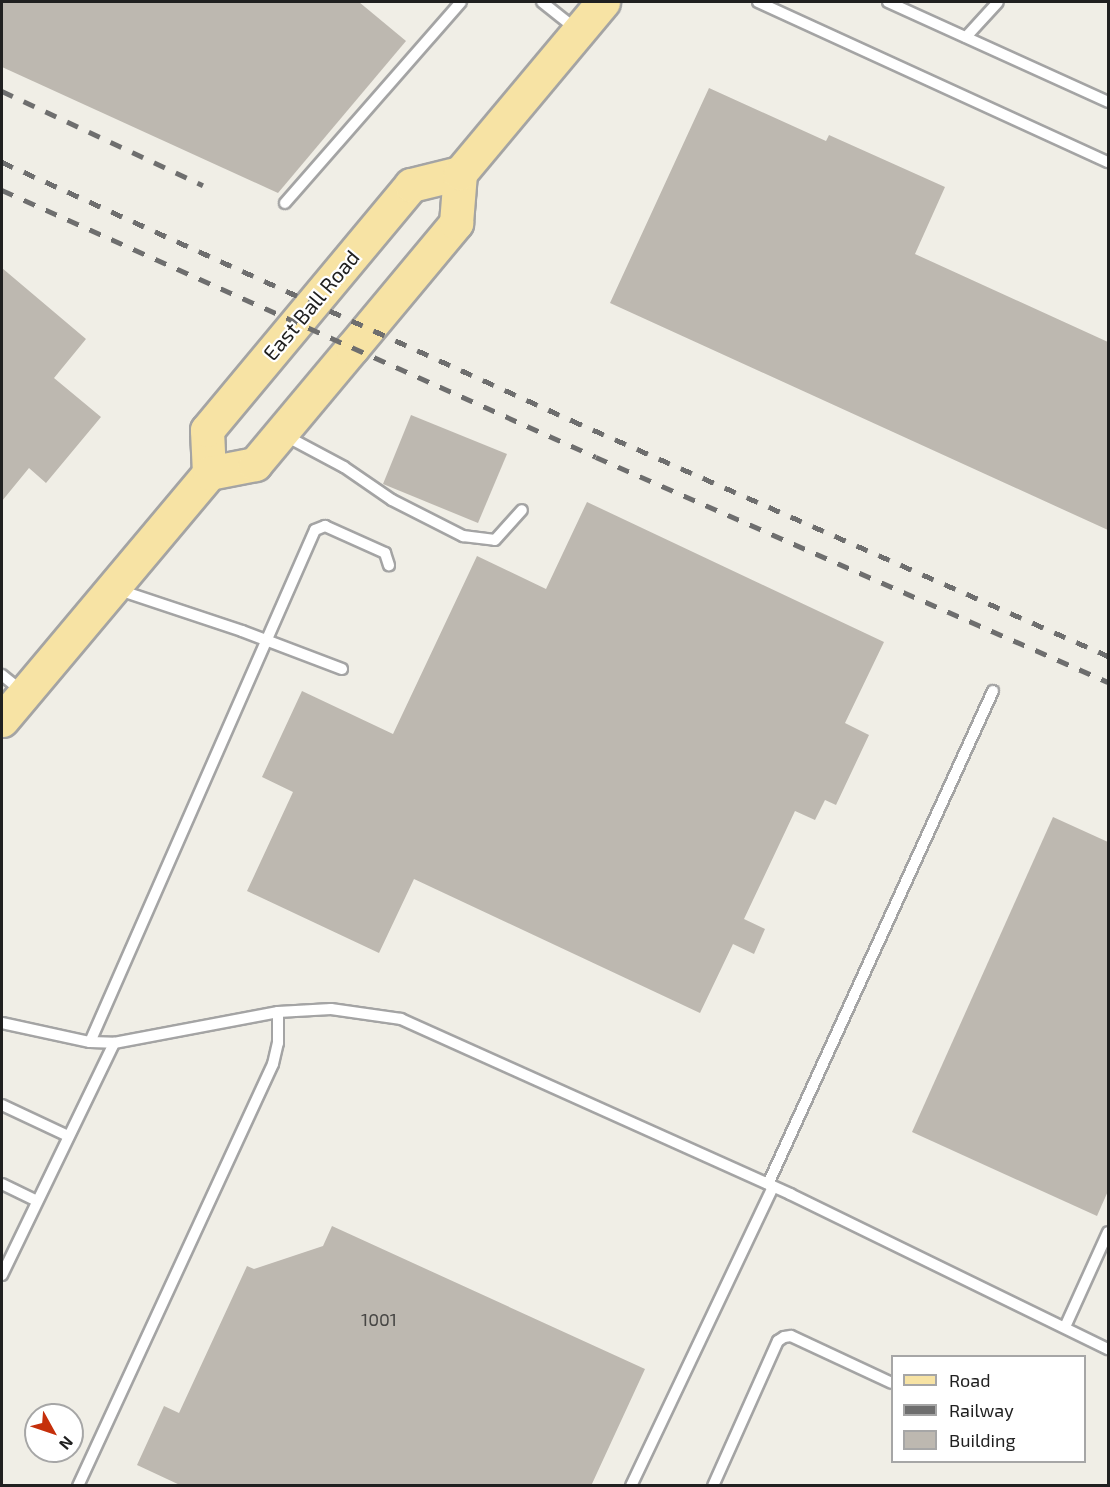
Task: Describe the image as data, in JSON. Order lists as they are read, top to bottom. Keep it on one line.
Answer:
{"streets":{"main road":["East Ball Road"]},"house_numbers":["1001"],"legend":["Road","Railway","Building"],"north":"bottom right"}
